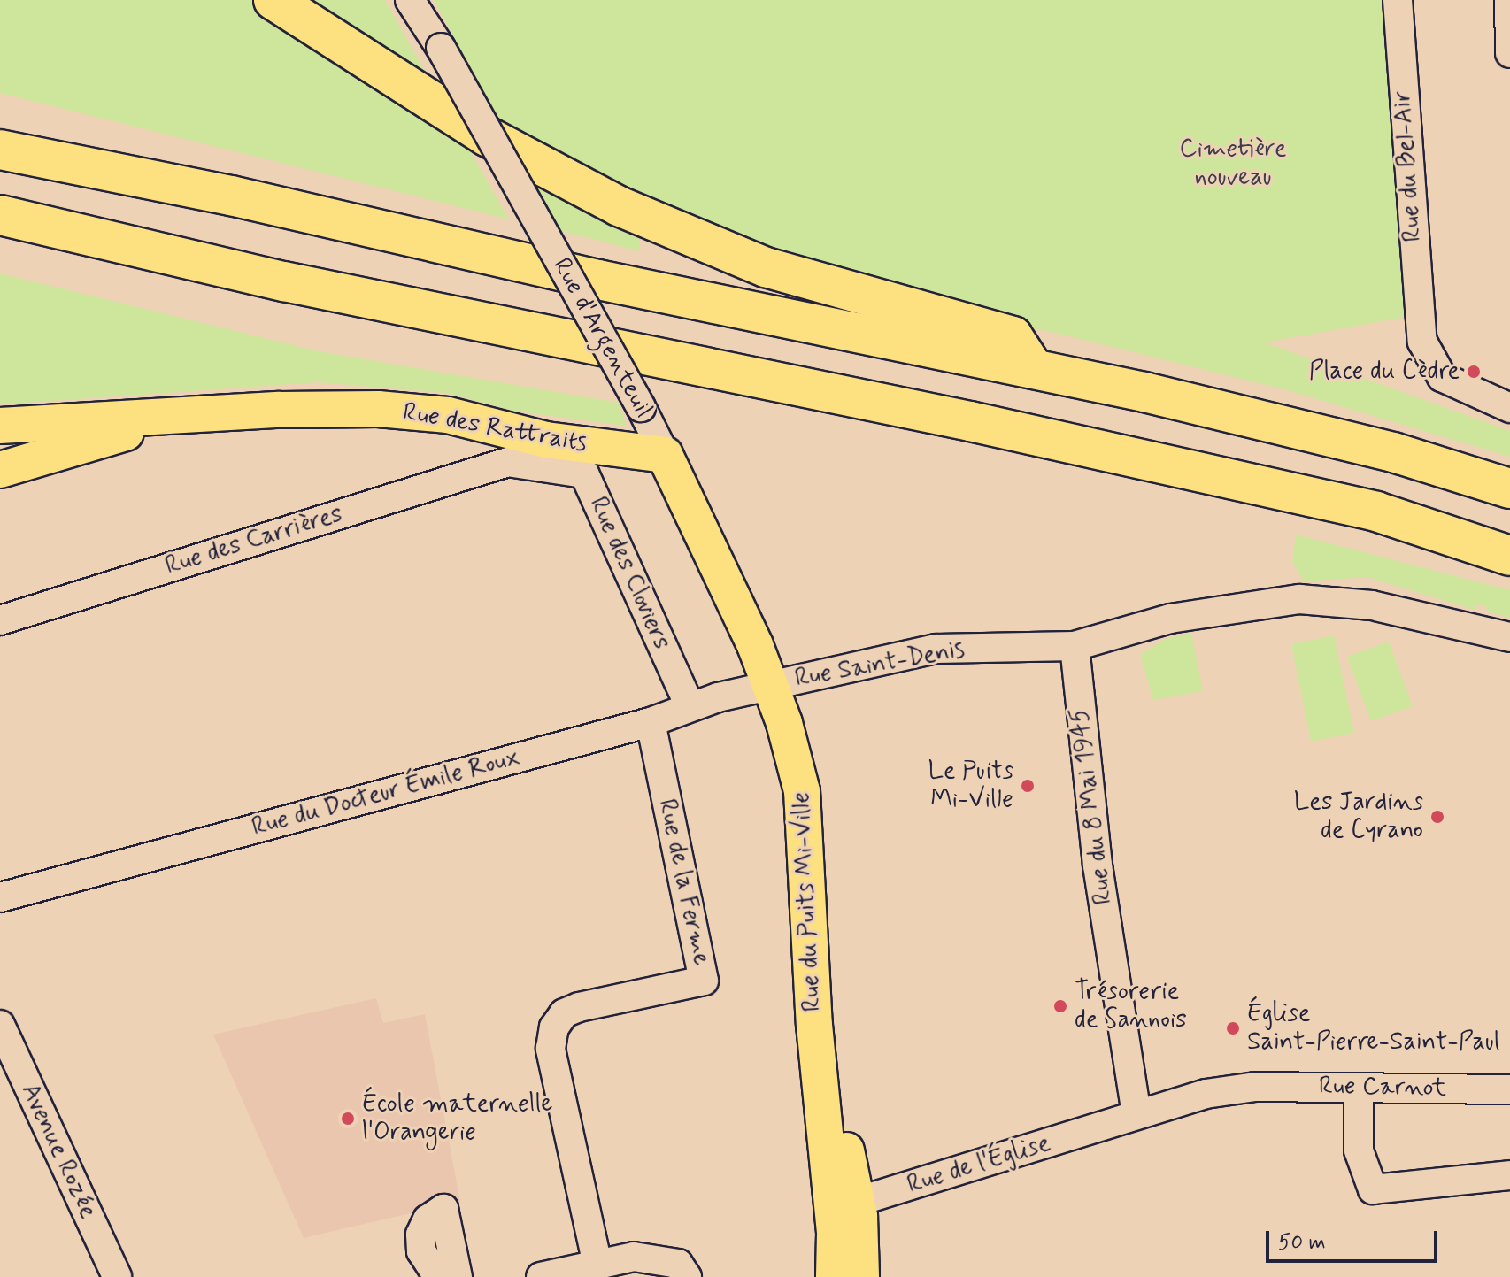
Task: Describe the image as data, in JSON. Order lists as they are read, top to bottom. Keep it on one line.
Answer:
{"streets":{"main road":["Rue d'Argenteuil","Rue des Rattraits","Rue du Puits Mi-Ville"],"street":["Rue du Bel-Air","Rue des Carrières","Rue des Cloviers","Rue Saint-Denis","Rue du Docteur Émile Roux","Rue du 8 Mai 1945","Rue de la Ferme","Rue Carnot","Avenue Rozée","Rue de l'Église"]},"crossings":[["Rue d'Argenteuil","Rue des Rattraits"],["Rue d'Argenteuil","Rue Saint-Denis"],["Rue d'Argenteuil","Rue du Docteur Émile Roux"],["Rue d'Argenteuil","Rue du Puits Mi-Ville"],["Rue des Carrières","Rue des Cloviers"],["Rue des Cloviers","Rue du Docteur Émile Roux"],["Rue Saint-Denis","Rue du Docteur Émile Roux"],["Rue Saint-Denis","Rue du 8 Mai 1945"],["Rue Saint-Denis","Rue du Puits Mi-Ville"],["Rue du Docteur Émile Roux","Rue de la Ferme"],["Rue du Docteur Émile Roux","Rue du Puits Mi-Ville"],["Rue du 8 Mai 1945","Rue Carnot"],["Rue du 8 Mai 1945","Rue de l'Église"],["Rue Carnot","Rue de l'Église"]],"parks":["Cimetière nouveau"],"places":["Place du Cèdre","Le Puits Mi-Ville","Les Jardins de Cyrano","Trésorerie de Sannois","Église Saint-Pierre-Saint-Paul","École maternelle l'Orangerie"],"scale_bar":"50 m"}
